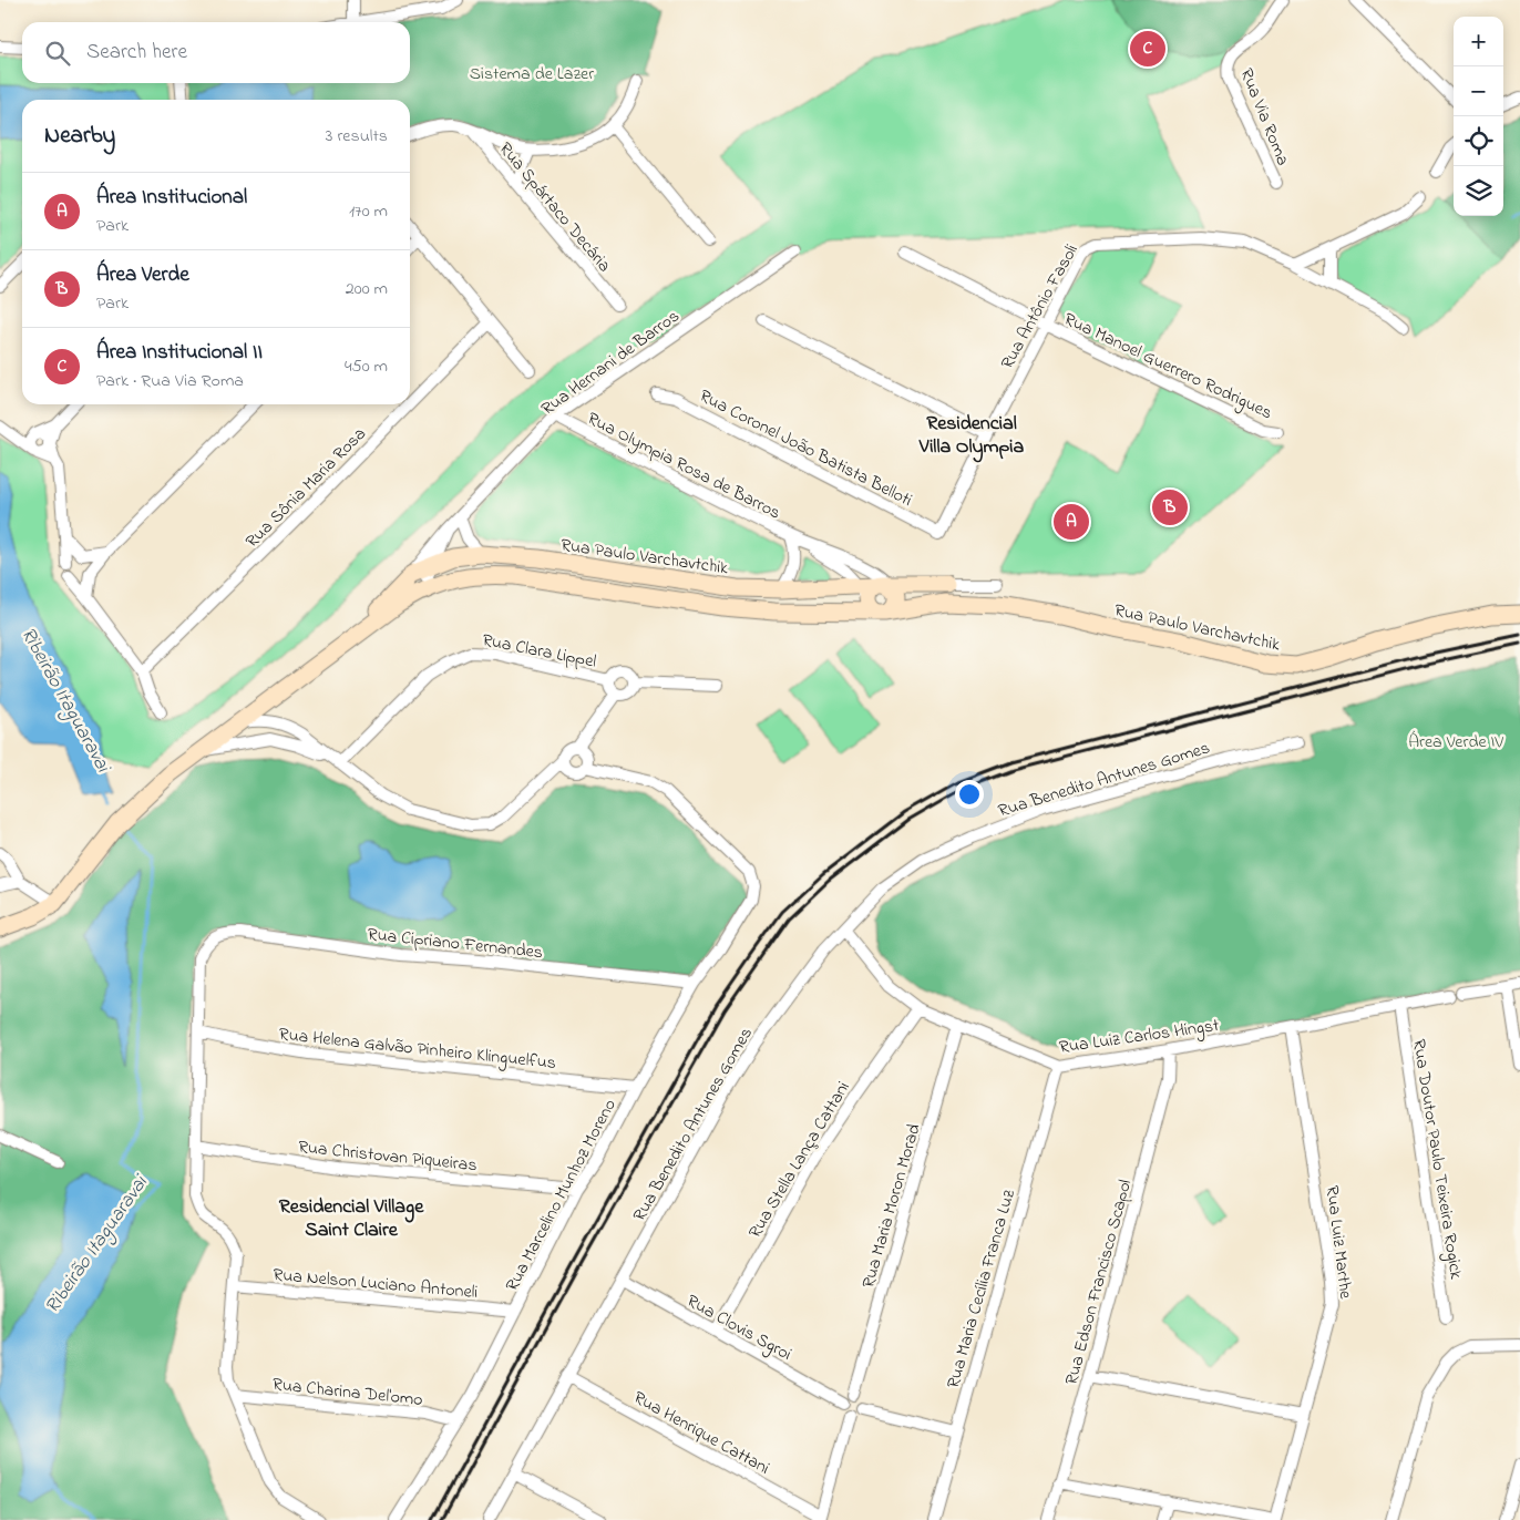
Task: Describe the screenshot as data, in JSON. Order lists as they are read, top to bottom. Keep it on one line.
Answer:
{"streets":{"street":["Rua Via Roma","Rua Spártaco Decária","Rua Antônio Fasoli","Rua Hernani de Barros","Rua Manoel Guerrero Rodrigues","Rua Coronel João Batista Belloti","Rua Olympia Rosa de Barros","Rua Sônia Maria Rosa","Rua Paulo Varchavtchik","Rua Clara Lippel","Rua Benedito Antunes Gomes","Rua Cipriano Fernandes","Rua Luiz Carlos Hingst","Rua Helena Galvão Pinheiro Klinguelfus","Rua Christovan Piqueiras","Rua Stella Lança Cattani","Rua Doutor Paulo Teixeira Rogick","Rua Marcelino Munhoz Moreno","Rua Maria Moron Morad","Rua Luiz Marthe","Rua Nelson Luciano Antoneli","Rua Edson Francisco Scapol","Rua Maria Cecília Franca Luz","Rua Clovis Sgroi","Rua Charina Del'omo","Rua Henrique Cattani"]},"crossings":[["Rua Antônio Fasoli","Rua Manoel Guerrero Rodrigues"],["Rua Antônio Fasoli","Rua Coronel João Batista Belloti"],["Rua Hernani de Barros","Rua Olympia Rosa de Barros"],["Rua Hernani de Barros","Rua Paulo Varchavtchik"],["Rua Olympia Rosa de Barros","Rua Paulo Varchavtchik"],["Rua Benedito Antunes Gomes","Rua Luiz Carlos Hingst"],["Rua Benedito Antunes Gomes","Rua Clovis Sgroi"],["Rua Benedito Antunes Gomes","Rua Henrique Cattani"],["Rua Cipriano Fernandes","Rua Helena Galvão Pinheiro Klinguelfus"],["Rua Cipriano Fernandes","Rua Marcelino Munhoz Moreno"],["Rua Luiz Carlos Hingst","Rua Stella Lança Cattani"],["Rua Luiz Carlos Hingst","Rua Doutor Paulo Teixeira Rogick"],["Rua Luiz Carlos Hingst","Rua Maria Moron Morad"],["Rua Luiz Carlos Hingst","Rua Luiz Marthe"],["Rua Luiz Carlos Hingst","Rua Edson Francisco Scapol"],["Rua Luiz Carlos Hingst","Rua Maria Cecília Franca Luz"],["Rua Helena Galvão Pinheiro Klinguelfus","Rua Marcelino Munhoz Moreno"],["Rua Christovan Piqueiras","Rua Marcelino Munhoz Moreno"],["Rua Stella Lança Cattani","Rua Clovis Sgroi"],["Rua Marcelino Munhoz Moreno","Rua Nelson Luciano Antoneli"],["Rua Marcelino Munhoz Moreno","Rua Charina Del'omo"],["Rua Maria Moron Morad","Rua Clovis Sgroi"]],"districts":["Residencial Villa Olympia","Residencial Village Saint Claire"],"water":["Ribeirão Itaguaravai"],"parks":["Sistema de Lazer","Área Verde IV"],"page":{"map_buttons":["+","−"],"search":"Search here","pins":["C","B","A"],"heading":["Nearby","3 results"],"list":[{"mark":"A","name":"Área Institucional","note":"Park","value":"170 m"},{"mark":"B","name":"Área Verde","note":"Park","value":"200 m"},{"mark":"C","name":"Área Institucional II","note":"Park · Rua Via Roma","value":"450 m"}]}}
